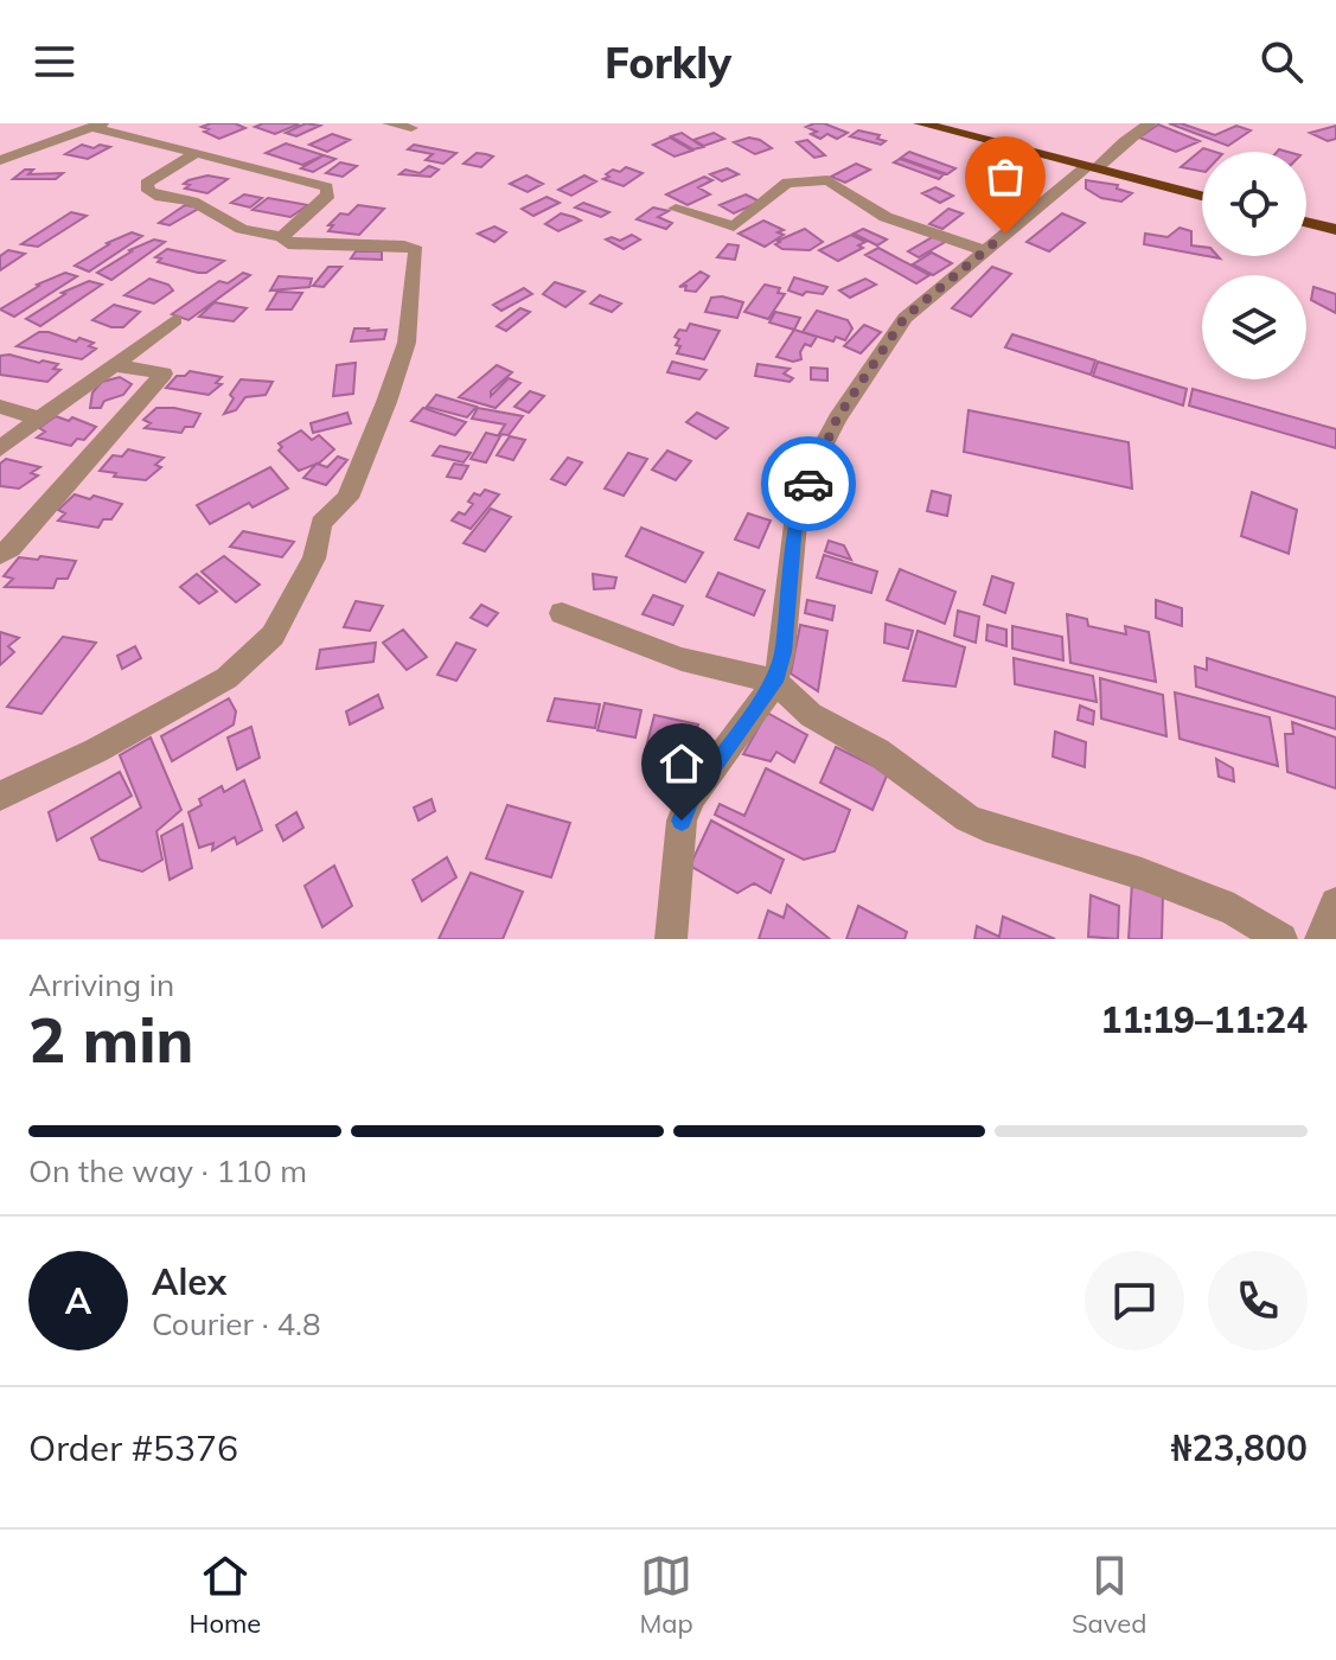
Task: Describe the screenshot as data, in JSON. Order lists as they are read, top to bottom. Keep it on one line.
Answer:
{"page":{"header":"Forkly","heading":["2 min","Arriving in","11:19–11:24"],"panel":["Alex","Courier · 4.8","Order #5376","₦23,800"],"bar":"On the way · 110 m","round":"A","tabs":["Home","Map","Saved"]}}
